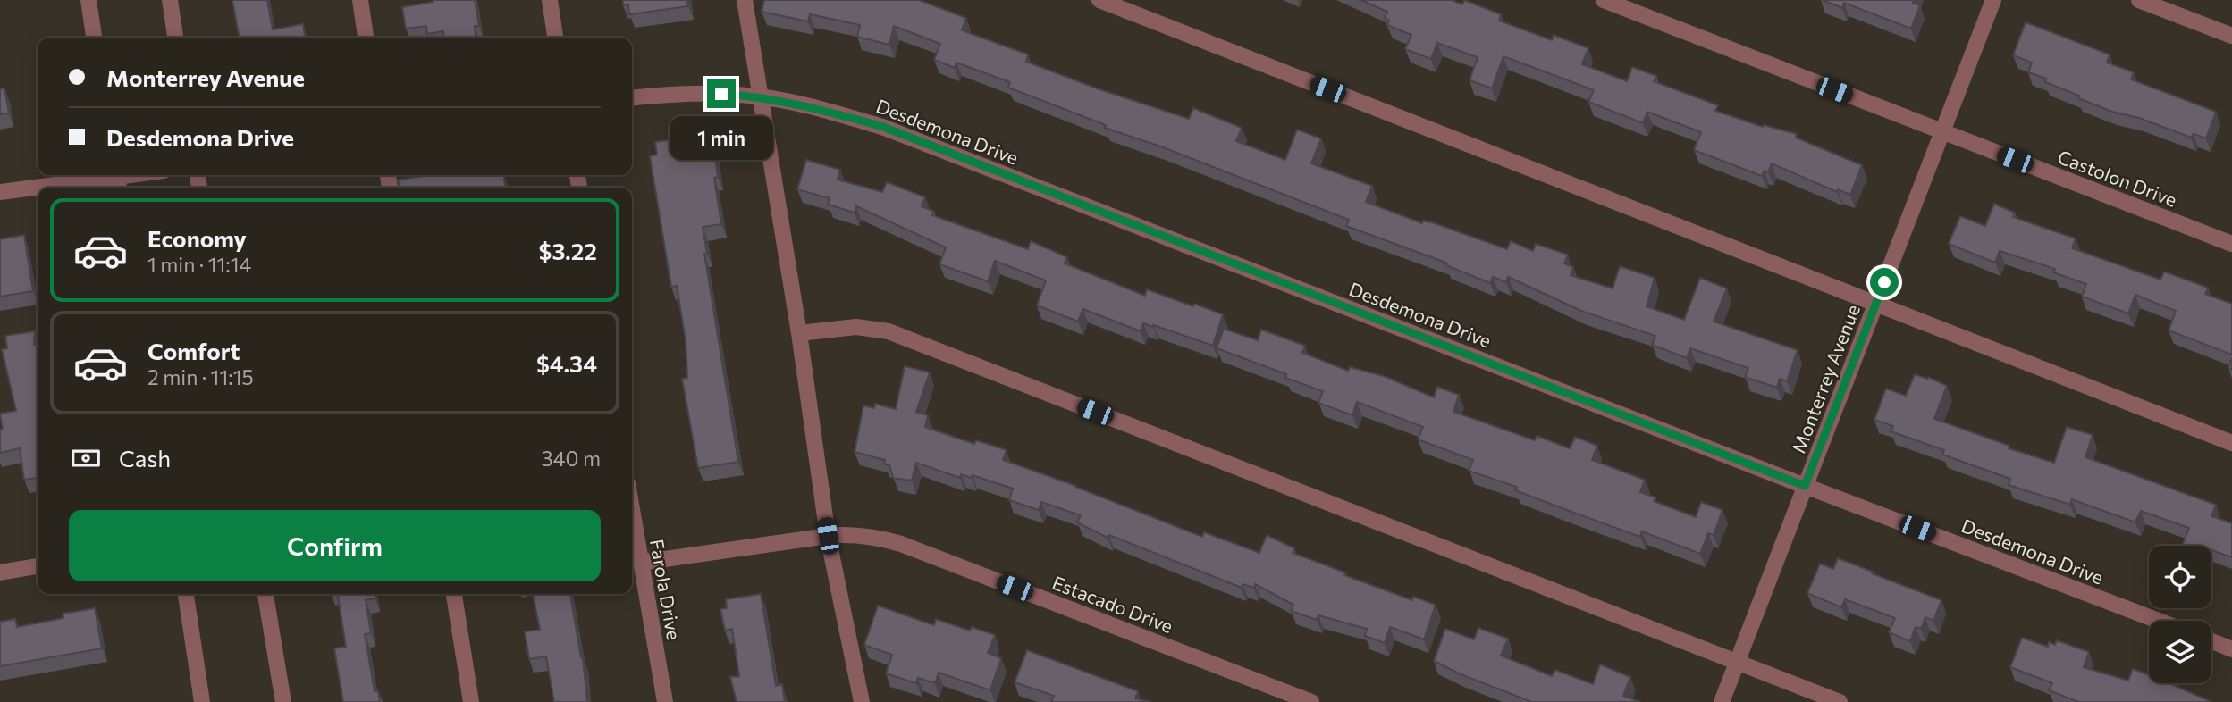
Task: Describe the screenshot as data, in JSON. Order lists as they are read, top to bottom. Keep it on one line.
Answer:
{"streets":{"street":["Desdemona Drive","Castolon Drive","Monterrey Avenue","Farola Drive","Estacado Drive"]},"crossings":[["Desdemona Drive","Monterrey Avenue"],["Castolon Drive","Monterrey Avenue"],["Farola Drive","Estacado Drive"]],"page":{"banner":["Monterrey Avenue","Desdemona Drive"],"bubble":"1 min","list":[{"name":"Economy","note":"1 min · 11:14","value":"$3.22"},{"name":"Comfort","note":"2 min · 11:15","value":"$4.34"}],"pay":["Cash","340 m"],"buttons":"Confirm"}}
